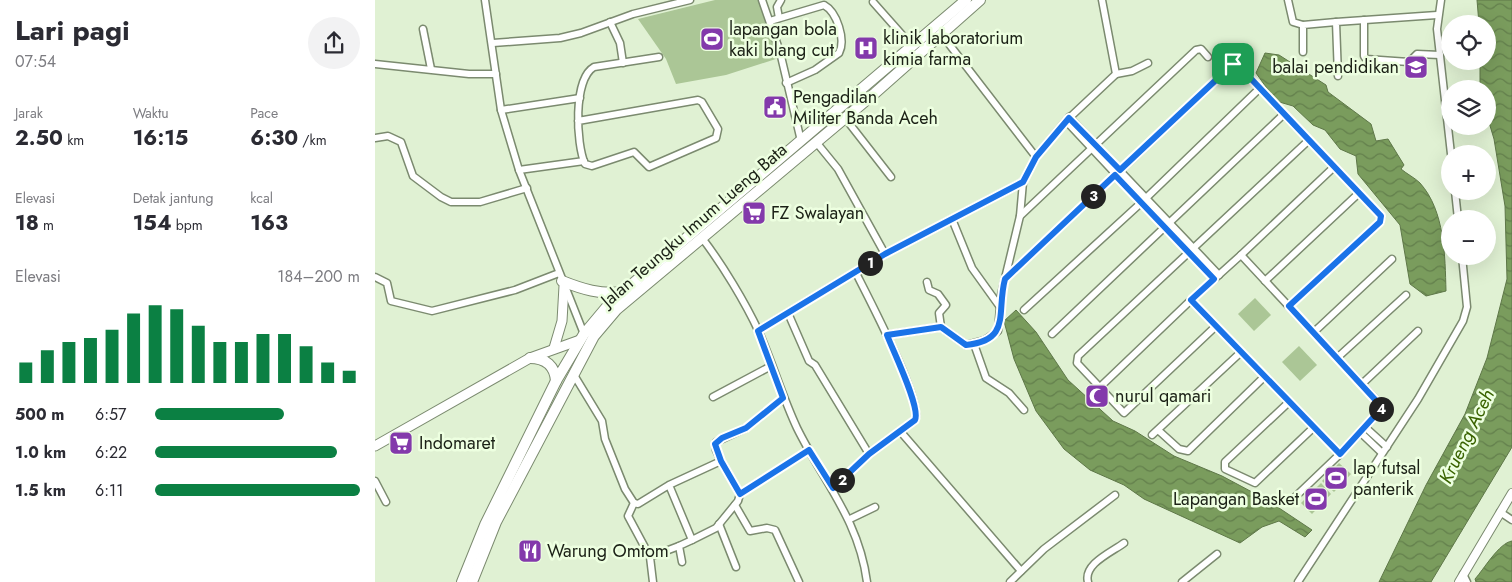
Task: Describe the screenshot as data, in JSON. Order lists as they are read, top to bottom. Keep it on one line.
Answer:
{"streets":{"highway":["Jalan Teungku Imum Lueng Bata"]},"water":["Krueng Aceh"],"places":{"sports":["lapangan bola kaki blang cut","lap futsal panterik","Lapangan Basket"],"hospital":["klinik laboratorium kimia farma"],"school or university":["balai pendidikan"],"public building":["Pengadilan Militer Banda Aceh"],"supermarket":["FZ Swalayan","Indomaret"],"mosque":["nurul qamari"],"restaurant":["Warung Omtom"]},"page":{"heading":["Lari pagi","07:54"],"map_buttons":["+","−"],"stats":[["Jarak","2.50 km"],["Waktu","16:15"],["Pace","6:30 /km"],["Elevasi","18 m"],["Detak jantung","154 bpm"],["kcal","163"]],"pins":["3","1","4","2"],"chart":["Elevasi","184–200 m"],"list":[{"name":"500 m","note":"6:57"},{"name":"1.0 km","note":"6:22"},{"name":"1.5 km","note":"6:11"}]}}
